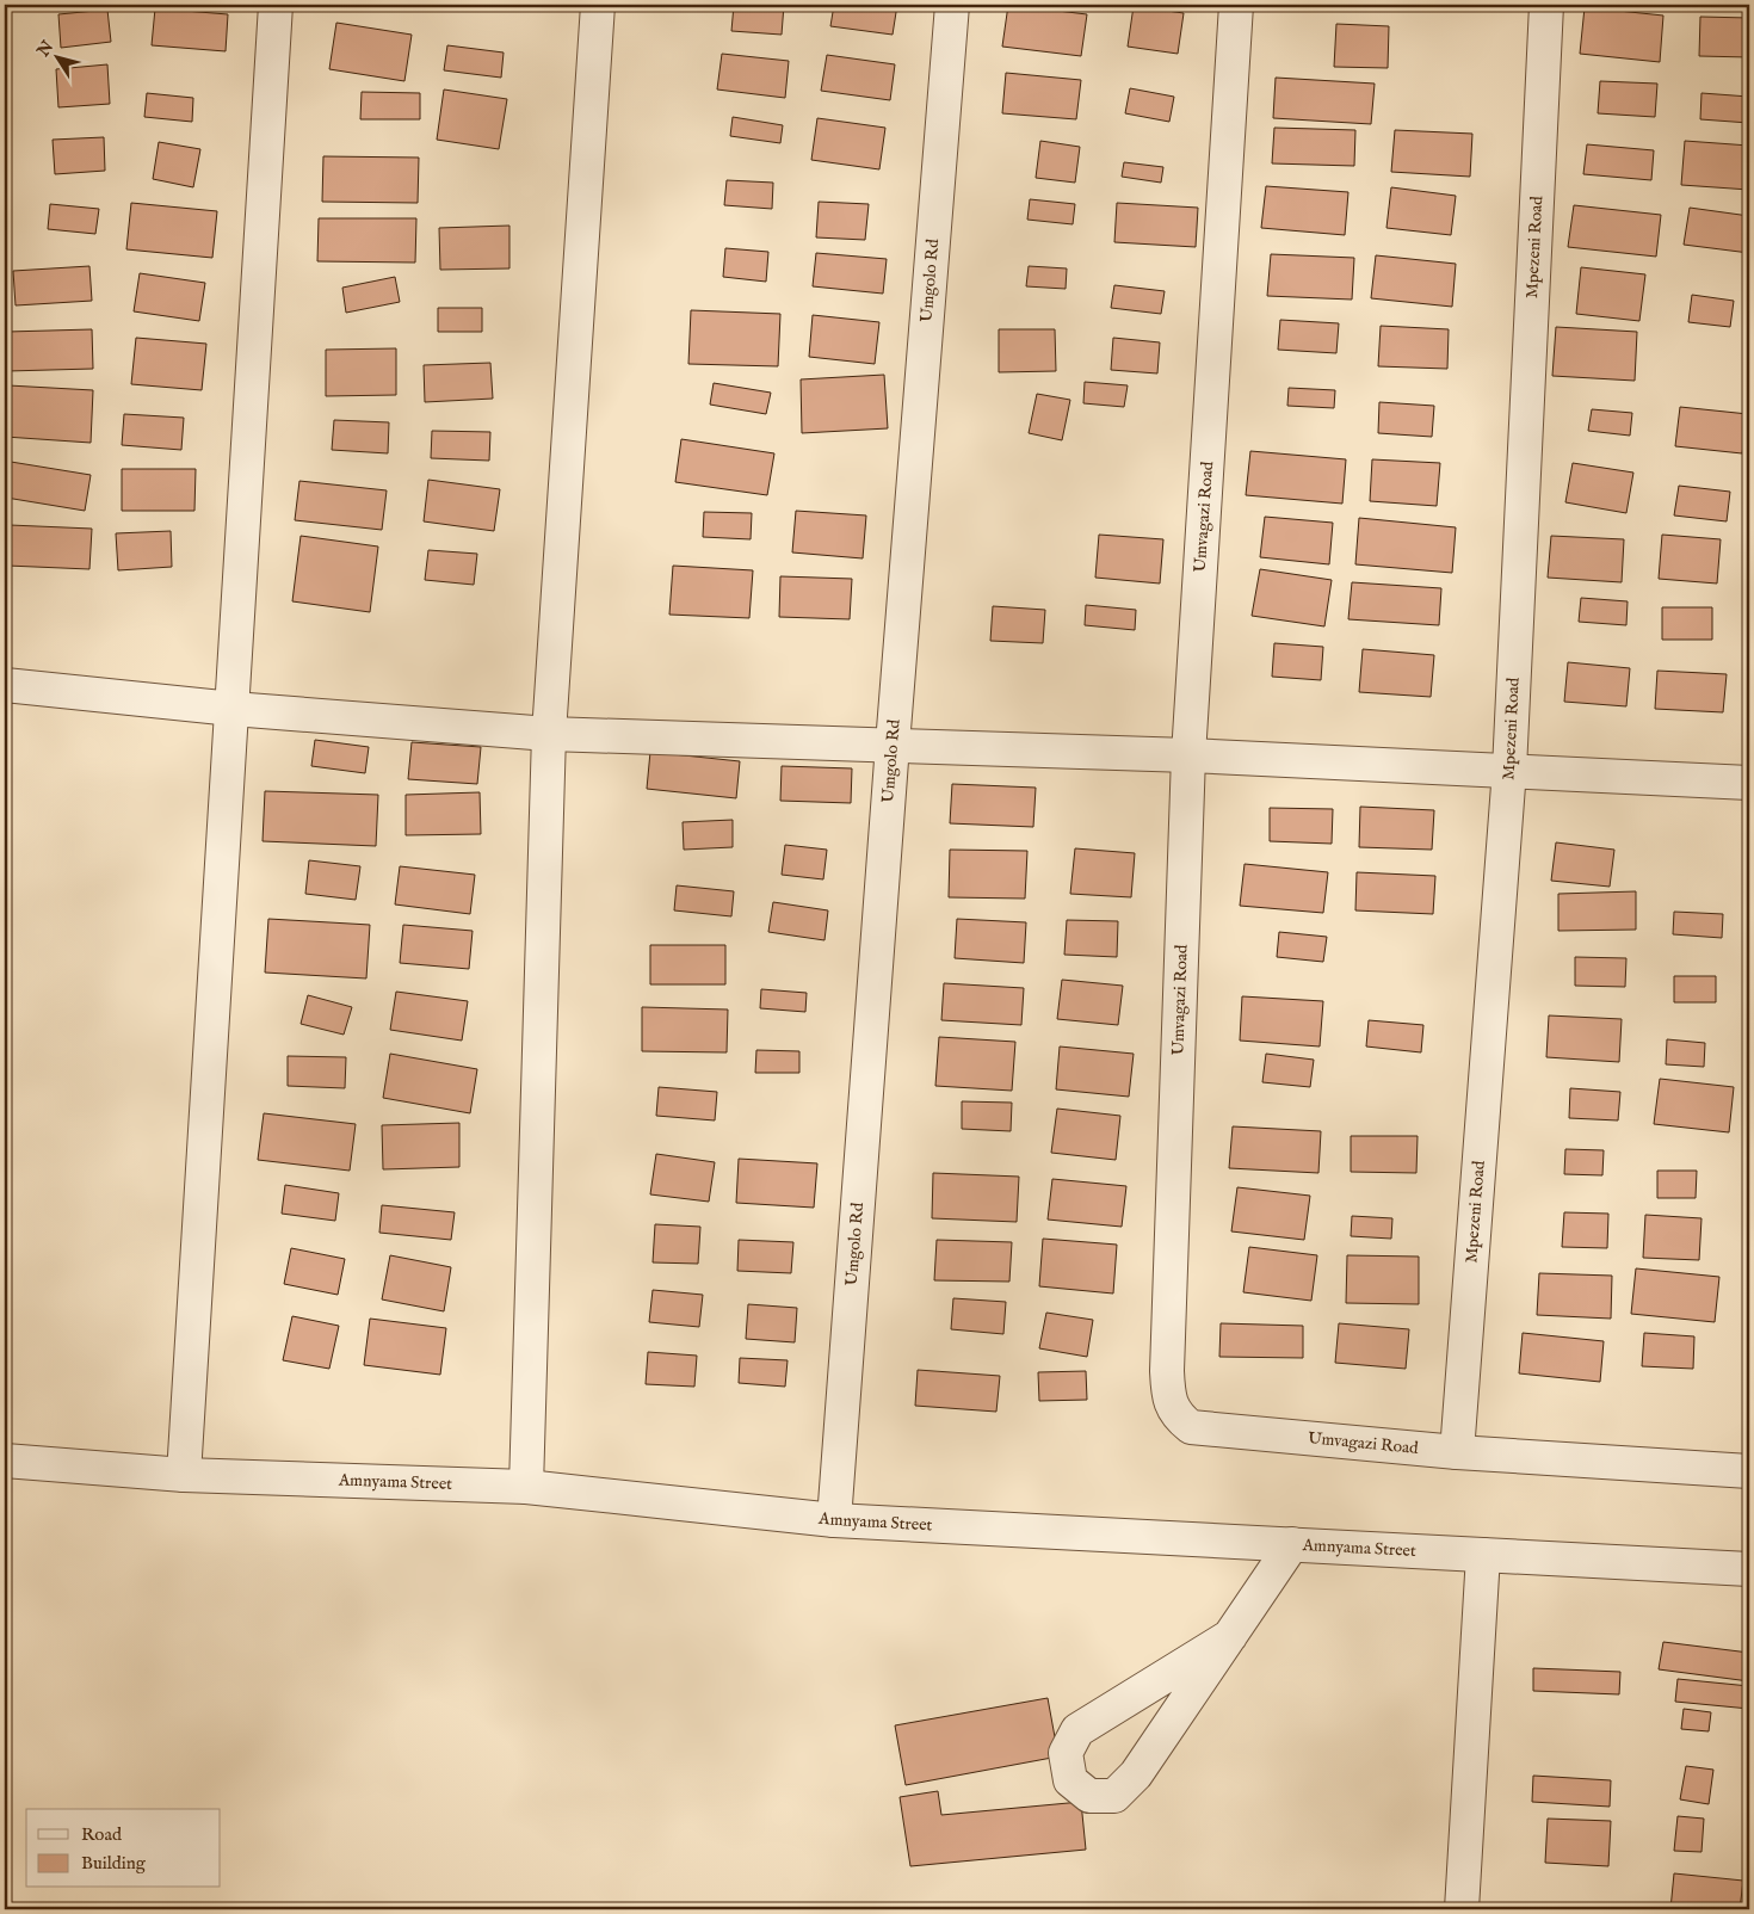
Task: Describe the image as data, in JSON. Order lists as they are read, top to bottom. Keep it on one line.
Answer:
{"streets":{"street":["Mpezeni Road","Umgolo Rd","Umvagazi Road","Amnyama Street"]},"crossings":[["Mpezeni Road","Umvagazi Road"],["Umgolo Rd","Amnyama Street"]],"legend":["Road","Building"],"north":"top left"}
